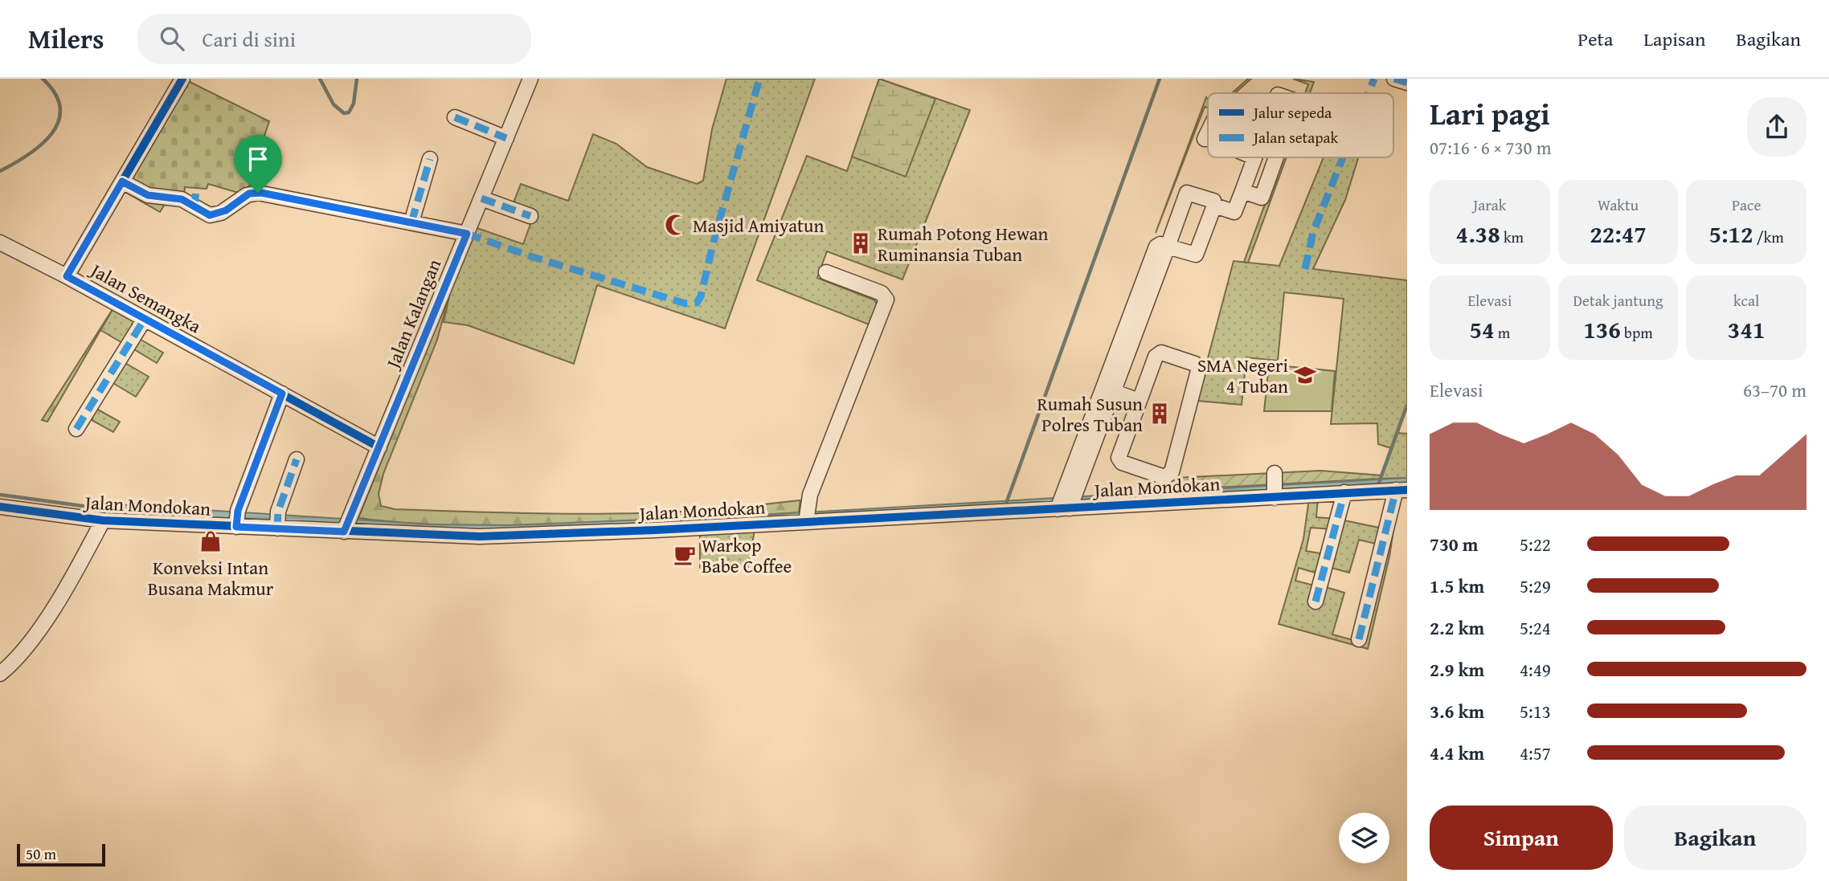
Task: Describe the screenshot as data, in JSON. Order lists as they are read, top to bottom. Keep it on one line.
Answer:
{"streets":{"street":["Jalan Semangka","Jalan Kalangan","Jalan Mondokan"]},"crossings":[["Jalan Semangka","Jalan Kalangan"],["Jalan Kalangan","Jalan Mondokan"]],"places":{"mosque":["Masjid Amiyatun"],"building":["Rumah Potong Hewan Ruminansia Tuban","Rumah Susun Polres Tuban"],"school or university":["SMA Negeri 4 Tuban"],"shop":["Konveksi Intan Busana Makmur"],"cafe":["Warkop Babe Coffee"]},"legend":["Jalur sepeda","Jalan setapak"],"scale_bar":"50 m","page":{"header":"Milers","search":"Cari di sini","nav":["Peta","Lapisan","Bagikan"],"heading":["Lari pagi","07:16 · 6 × 730 m"],"stats":[["Jarak","4.38 km"],["Waktu","22:47"],["Pace","5:12 /km"],["Elevasi","54 m"],["Detak jantung","136 bpm"],["kcal","341"]],"chart":["Elevasi","63–70 m"],"list":[{"name":"730 m","note":"5:22"},{"name":"1.5 km","note":"5:29"},{"name":"2.2 km","note":"5:24"},{"name":"2.9 km","note":"4:49"},{"name":"3.6 km","note":"5:13"},{"name":"4.4 km","note":"4:57"}],"buttons":["Simpan","Bagikan"],"scale":"50 m"}}
